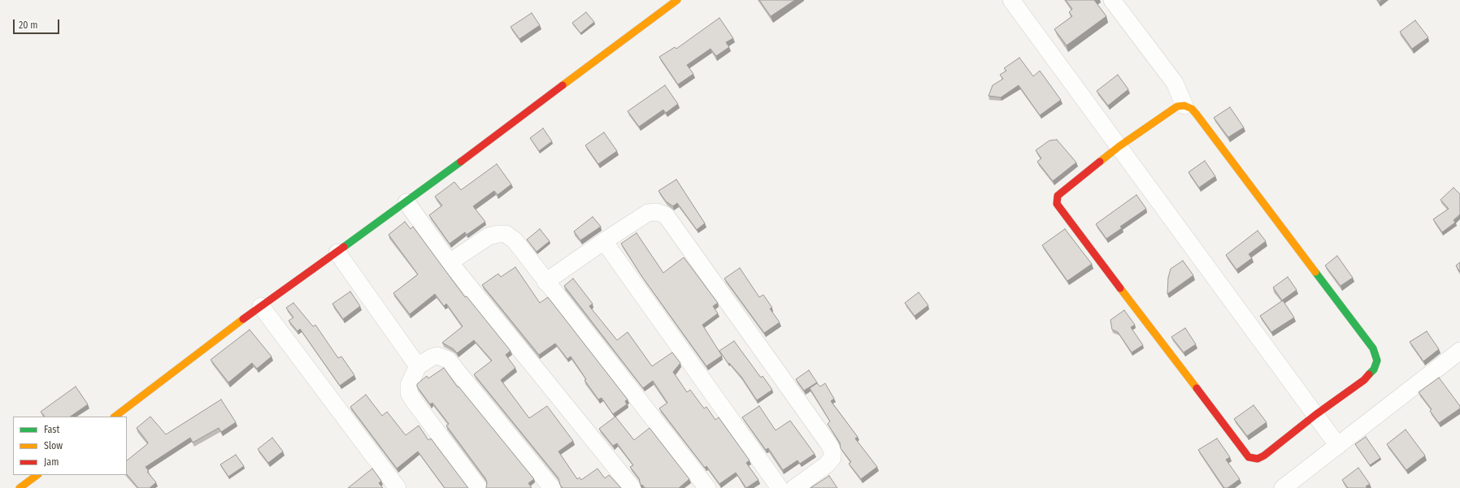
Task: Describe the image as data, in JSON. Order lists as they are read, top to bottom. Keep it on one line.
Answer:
{"legend":["Fast","Slow","Jam"],"scale_bar":"20 m"}
